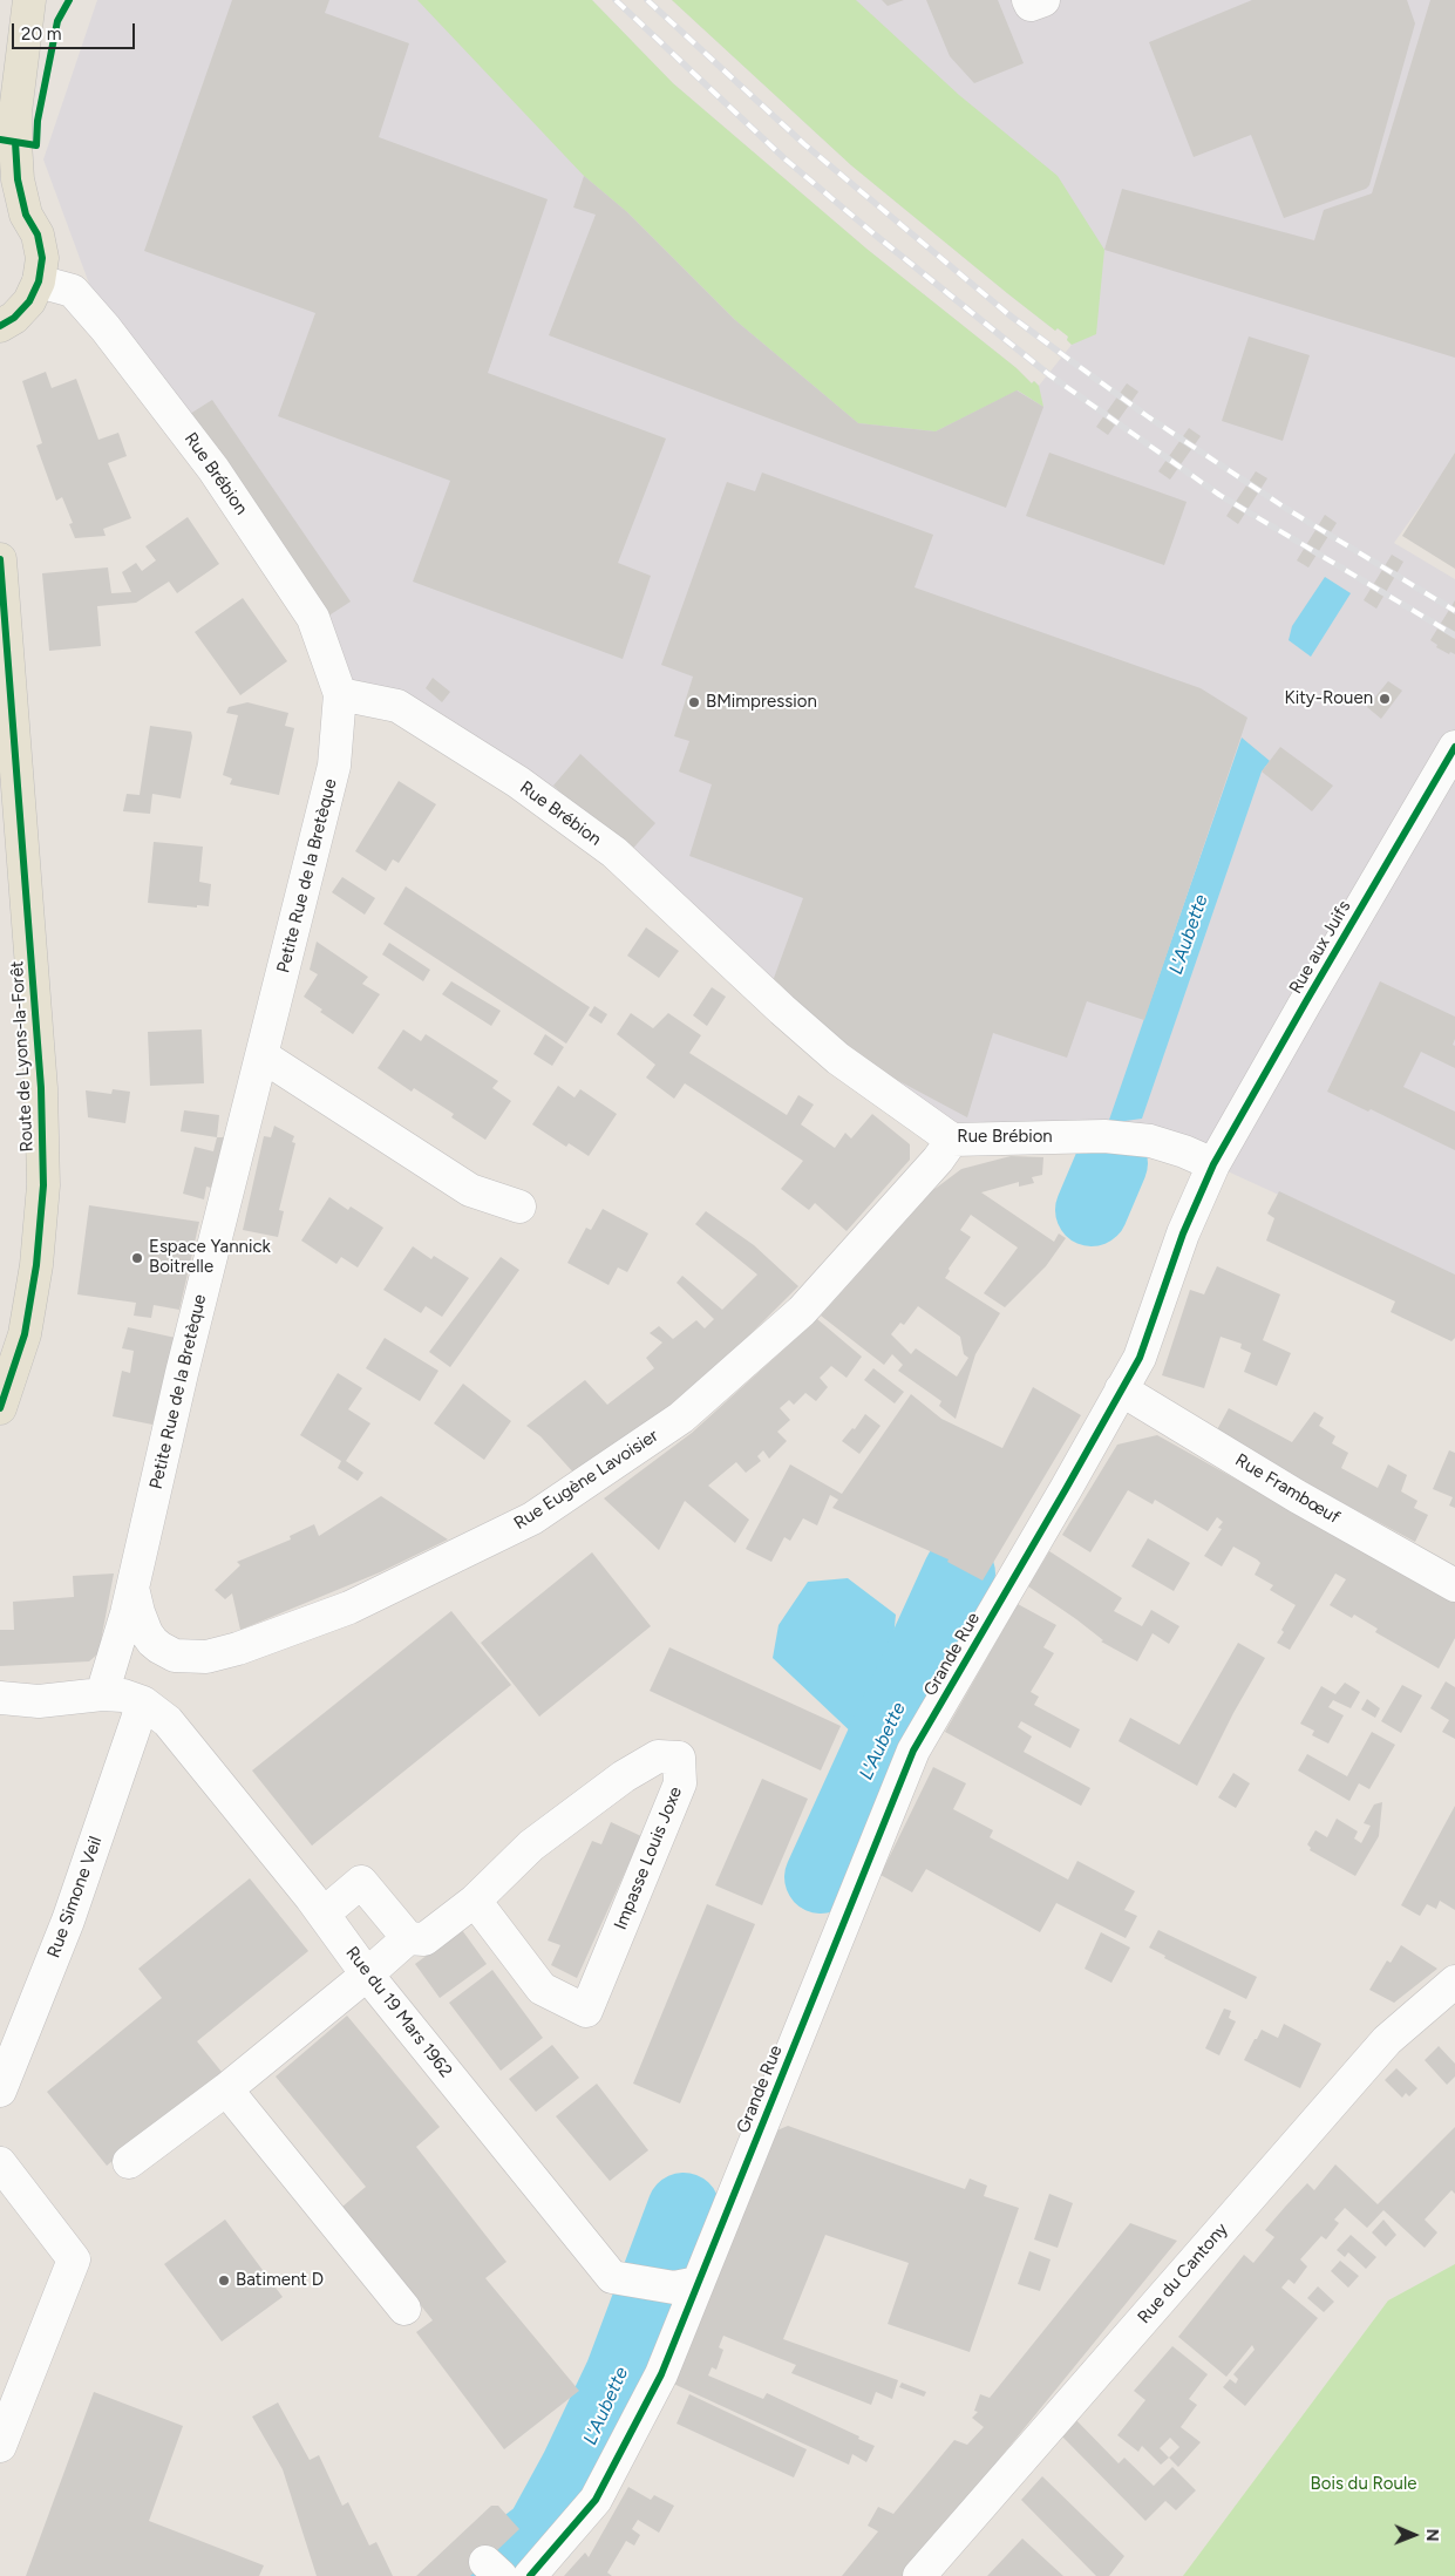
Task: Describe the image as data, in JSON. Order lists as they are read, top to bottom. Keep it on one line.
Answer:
{"streets":{"main road":["Route de Lyons-la-Forêt"],"street":["Rue Brébion","Petite Rue de la Bretèque","Rue aux Juifs","Rue Eugène Lavoisier","Rue Frambœuf","Grande Rue","Impasse Louis Joxe","Rue Simone Veil","Rue du 19 Mars 1962","Rue du Cantony"]},"crossings":[["Rue Brébion","Petite Rue de la Bretèque"],["Rue Brébion","Rue aux Juifs"],["Rue Brébion","Rue Eugène Lavoisier"],["Petite Rue de la Bretèque","Rue Eugène Lavoisier"],["Rue aux Juifs","Rue Frambœuf"],["Rue aux Juifs","Grande Rue"],["Rue Frambœuf","Grande Rue"],["Grande Rue","Rue du 19 Mars 1962"],["Impasse Louis Joxe","Rue du 19 Mars 1962"],["Rue Simone Veil","Rue du 19 Mars 1962"]],"water":["L'Aubette"],"parks":["Bois du Roule"],"places":["Kity-Rouen","BMimpression","Espace Yannick Boitrelle","Batiment D"],"scale_bar":"20 m","north":"right"}
